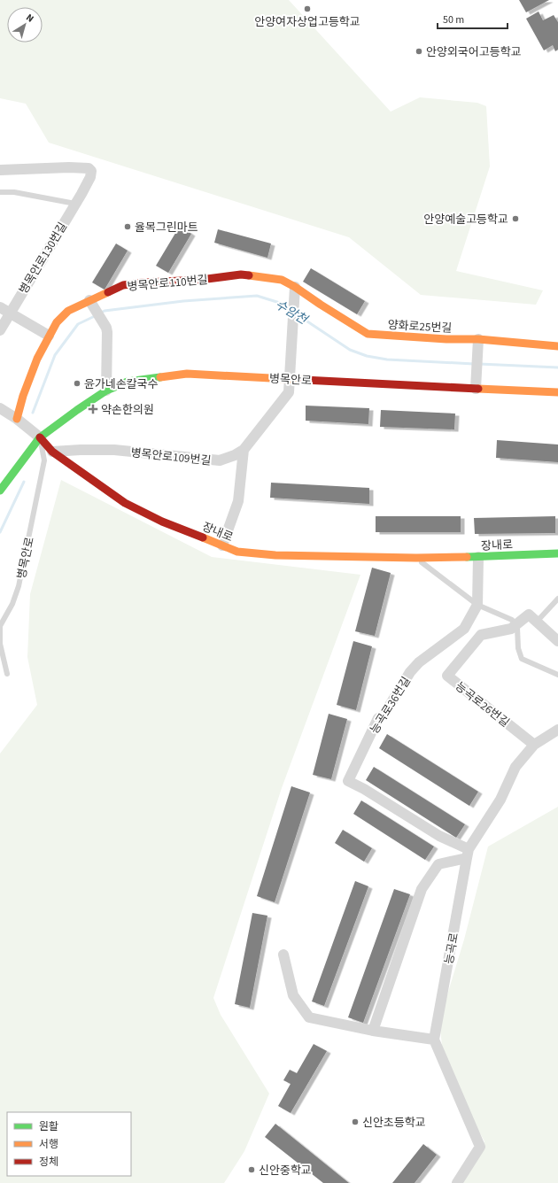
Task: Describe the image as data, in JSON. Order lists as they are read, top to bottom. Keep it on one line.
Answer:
{"streets":{"street":["병목안로130번길","병목안로110번길","양화로25번길","병목안로","병목안로109번길","장내로","능곡로26번길","능곡로36번길","능곡로"]},"crossings":[["병목안로110번길","양화로25번길"],["병목안로","병목안로109번길"],["병목안로","장내로"],["병목안로109번길","장내로"],["장내로","능곡로36번길"],["능곡로26번길","능곡로"],["능곡로36번길","능곡로"]],"water":["수암천"],"places":{"other":["안양여자상업고등학교","안양외국어고등학교","안양예술고등학교","율목그린마트","윤가네손칼국수","신안초등학교","신안중학교"],"health":["약손한의원"]},"legend":["원활","서행","정체"],"scale_bar":"50 m","north":"top right"}
